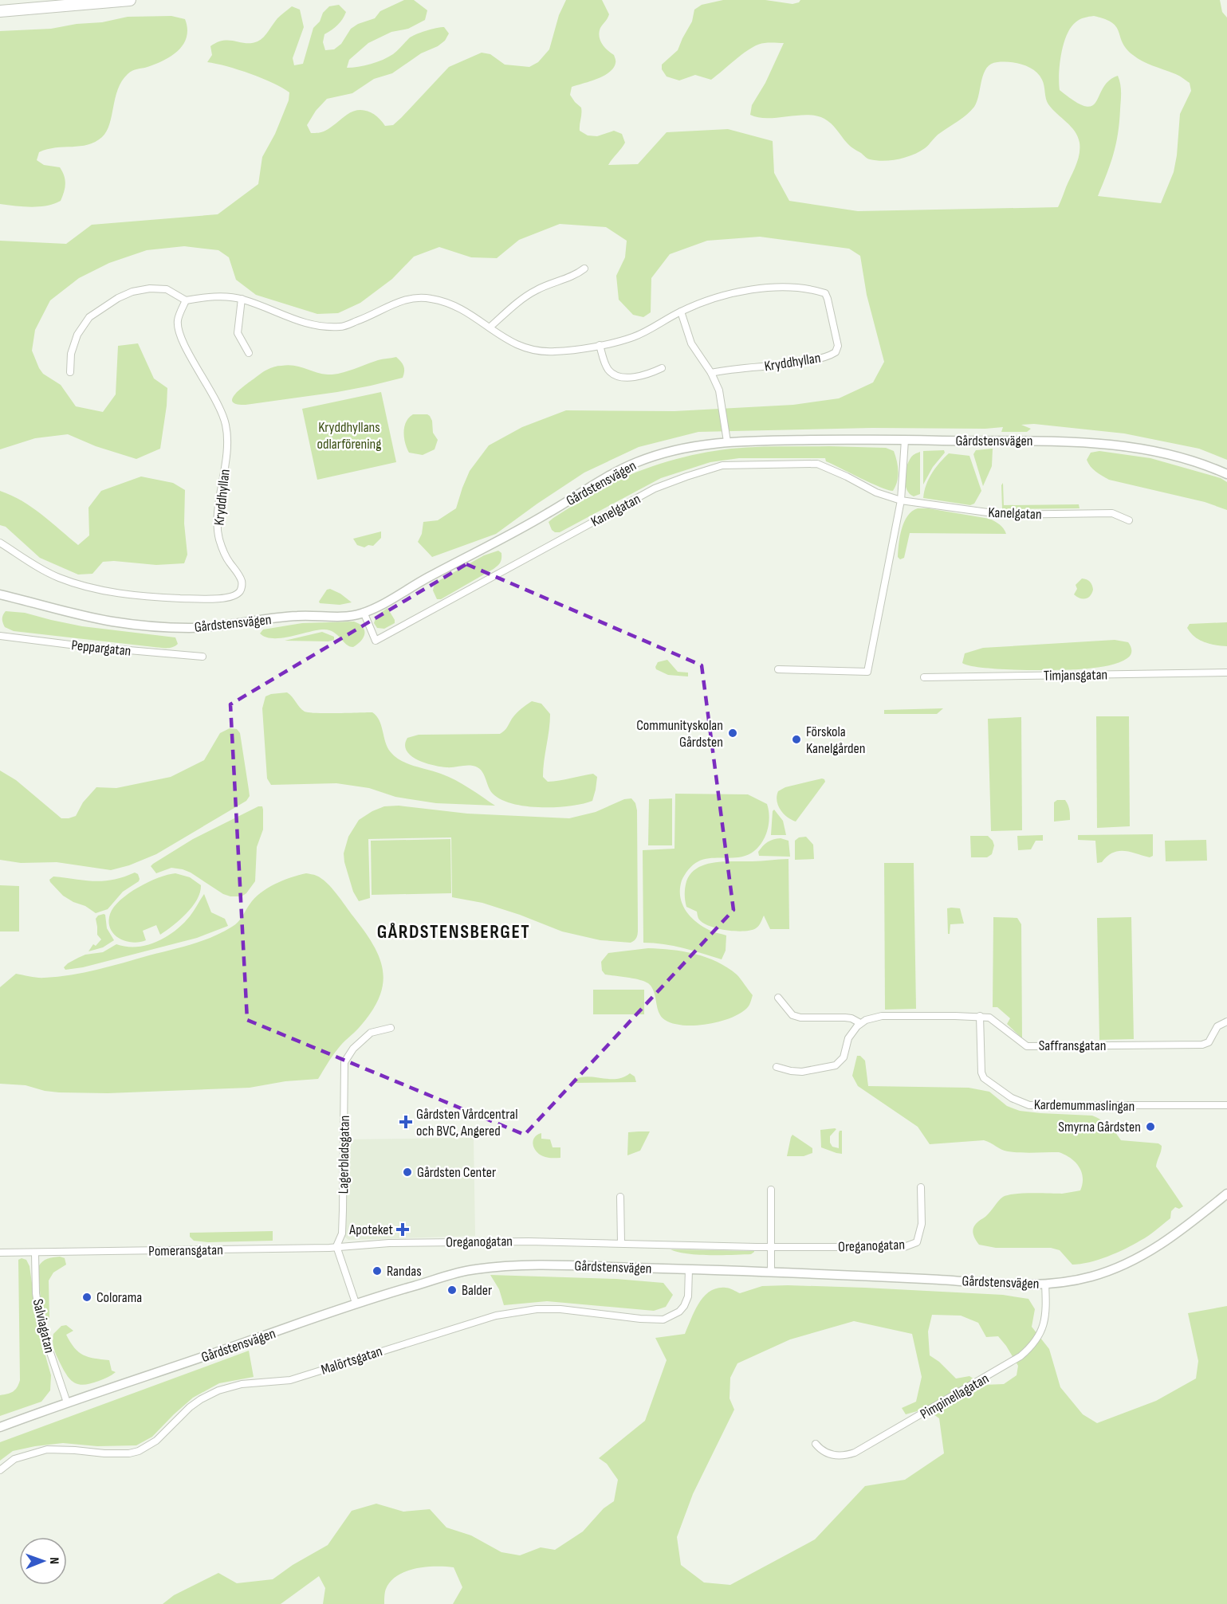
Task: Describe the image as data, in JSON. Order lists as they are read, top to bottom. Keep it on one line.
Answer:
{"streets":{"street":["Kryddhyllan","Gårdstensvägen","Kanelgatan","Peppargatan","Timjansgatan","Saffransgatan","Kardemummaslingan","Lagerbladsgatan","Oreganogatan","Pomeransgatan","Salviagatan","Malörtsgatan","Pimpinellagatan"]},"crossings":[["Gårdstensvägen","Kanelgatan"],["Gårdstensvägen","Salviagatan"],["Gårdstensvägen","Malörtsgatan"],["Gårdstensvägen","Pimpinellagatan"],["Saffransgatan","Kardemummaslingan"],["Lagerbladsgatan","Oreganogatan"],["Lagerbladsgatan","Pomeransgatan"],["Oreganogatan","Pomeransgatan"],["Pomeransgatan","Salviagatan"]],"districts":["GÅRDSTENSBERGET"],"parks":["Kryddhyllans odlarförening"],"places":{"other":["Communityskolan Gårdsten","Förskola Kanelgården","Smyrna Gårdsten","Gårdsten Center","Randas","Balder","Colorama"],"health":["Gårdsten Vårdcentral och BVC, Angered","Apoteket"]},"north":"right"}
